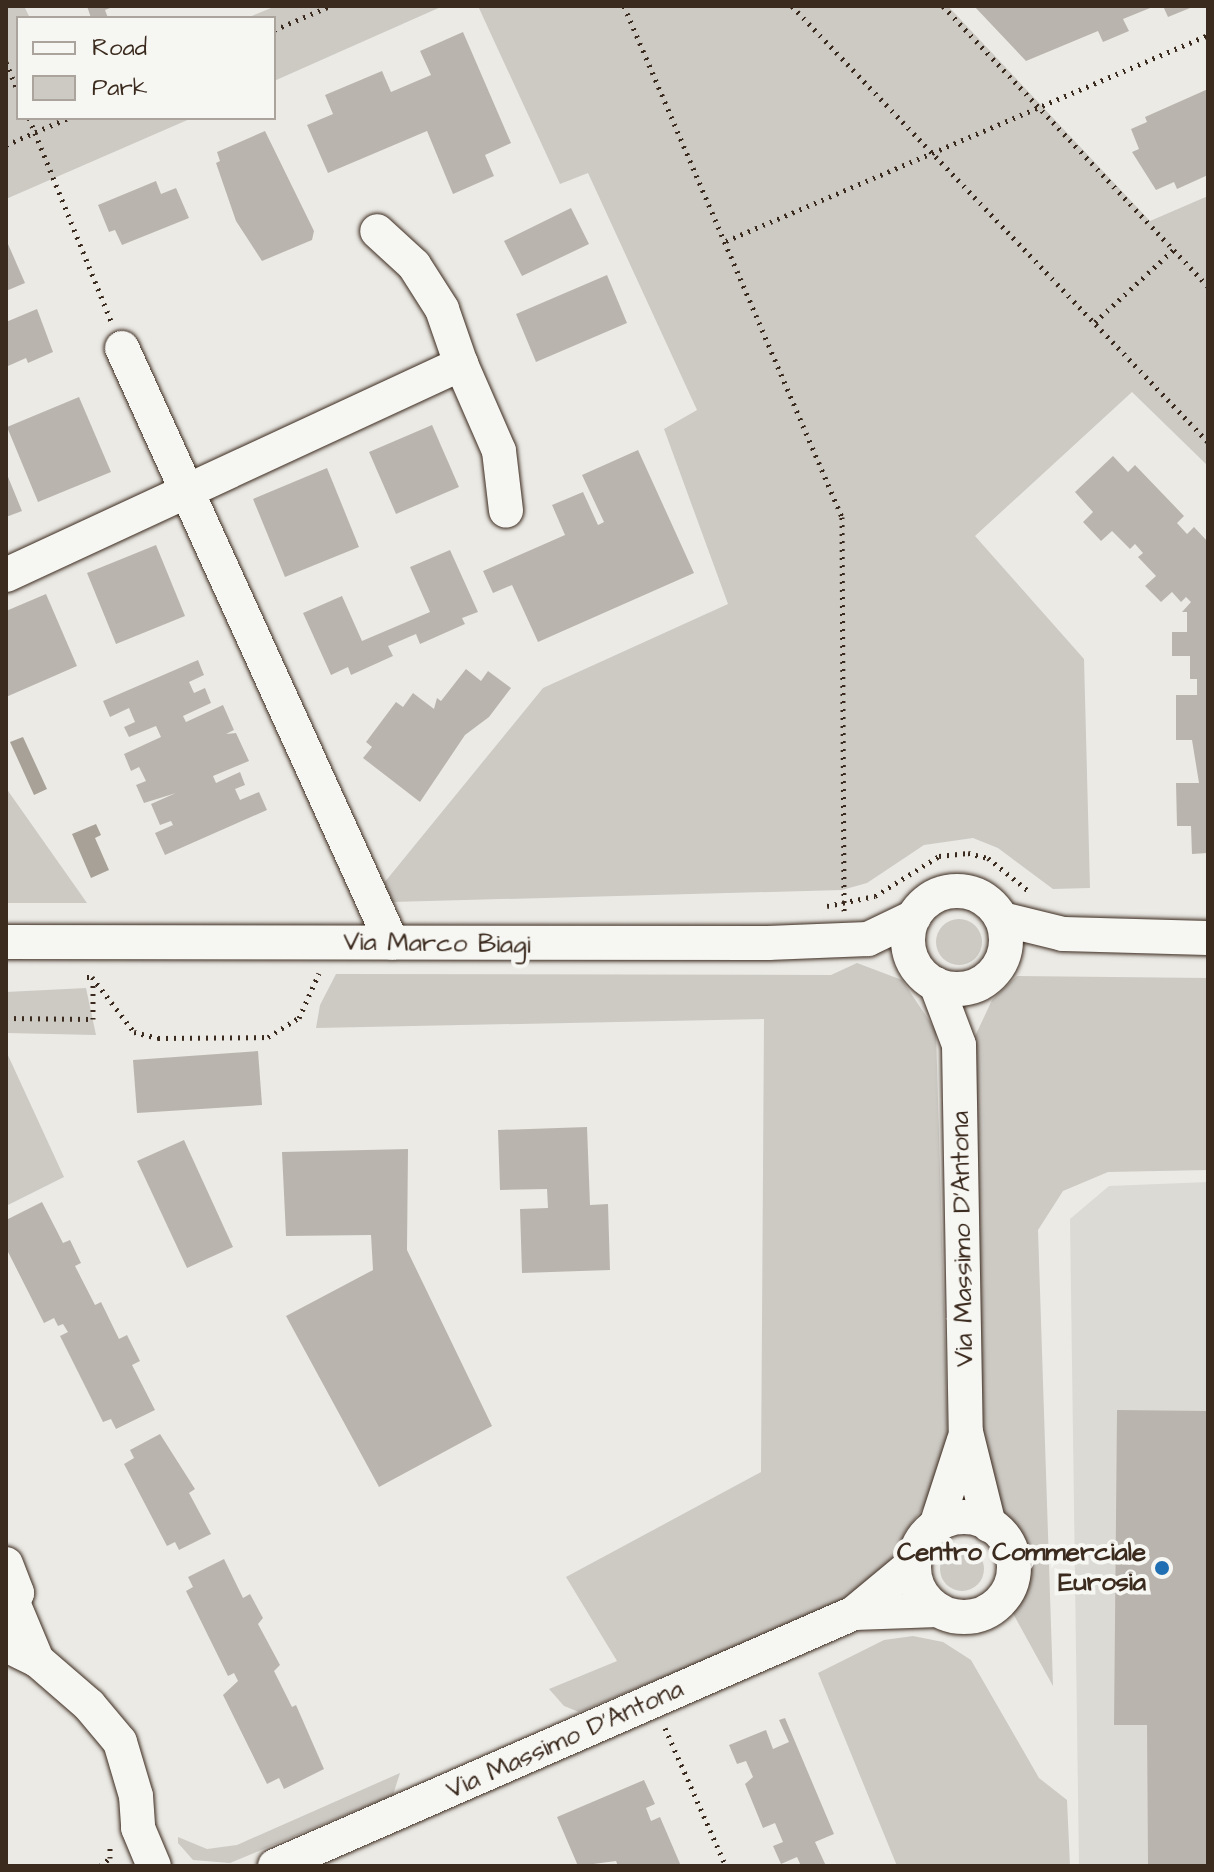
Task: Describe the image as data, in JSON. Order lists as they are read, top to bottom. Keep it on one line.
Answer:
{"streets":{"street":["Via Marco Biagi","Via Massimo D'Antona"]},"places":["Centro Commerciale Eurosia"],"legend":["Road","Park"]}
